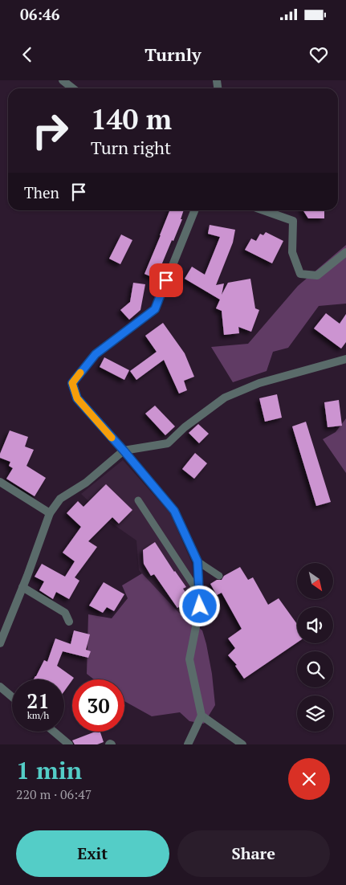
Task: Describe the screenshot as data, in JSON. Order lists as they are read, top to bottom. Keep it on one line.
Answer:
{"north":"bottom right","page":{"status":"06:46","header":"Turnly","turn":["140 m","Turn right"],"then":"Then","speed":"21 km/h","limit":"30","heading":["1 min","220 m · 06:47"],"buttons":["Exit","Share"]}}
